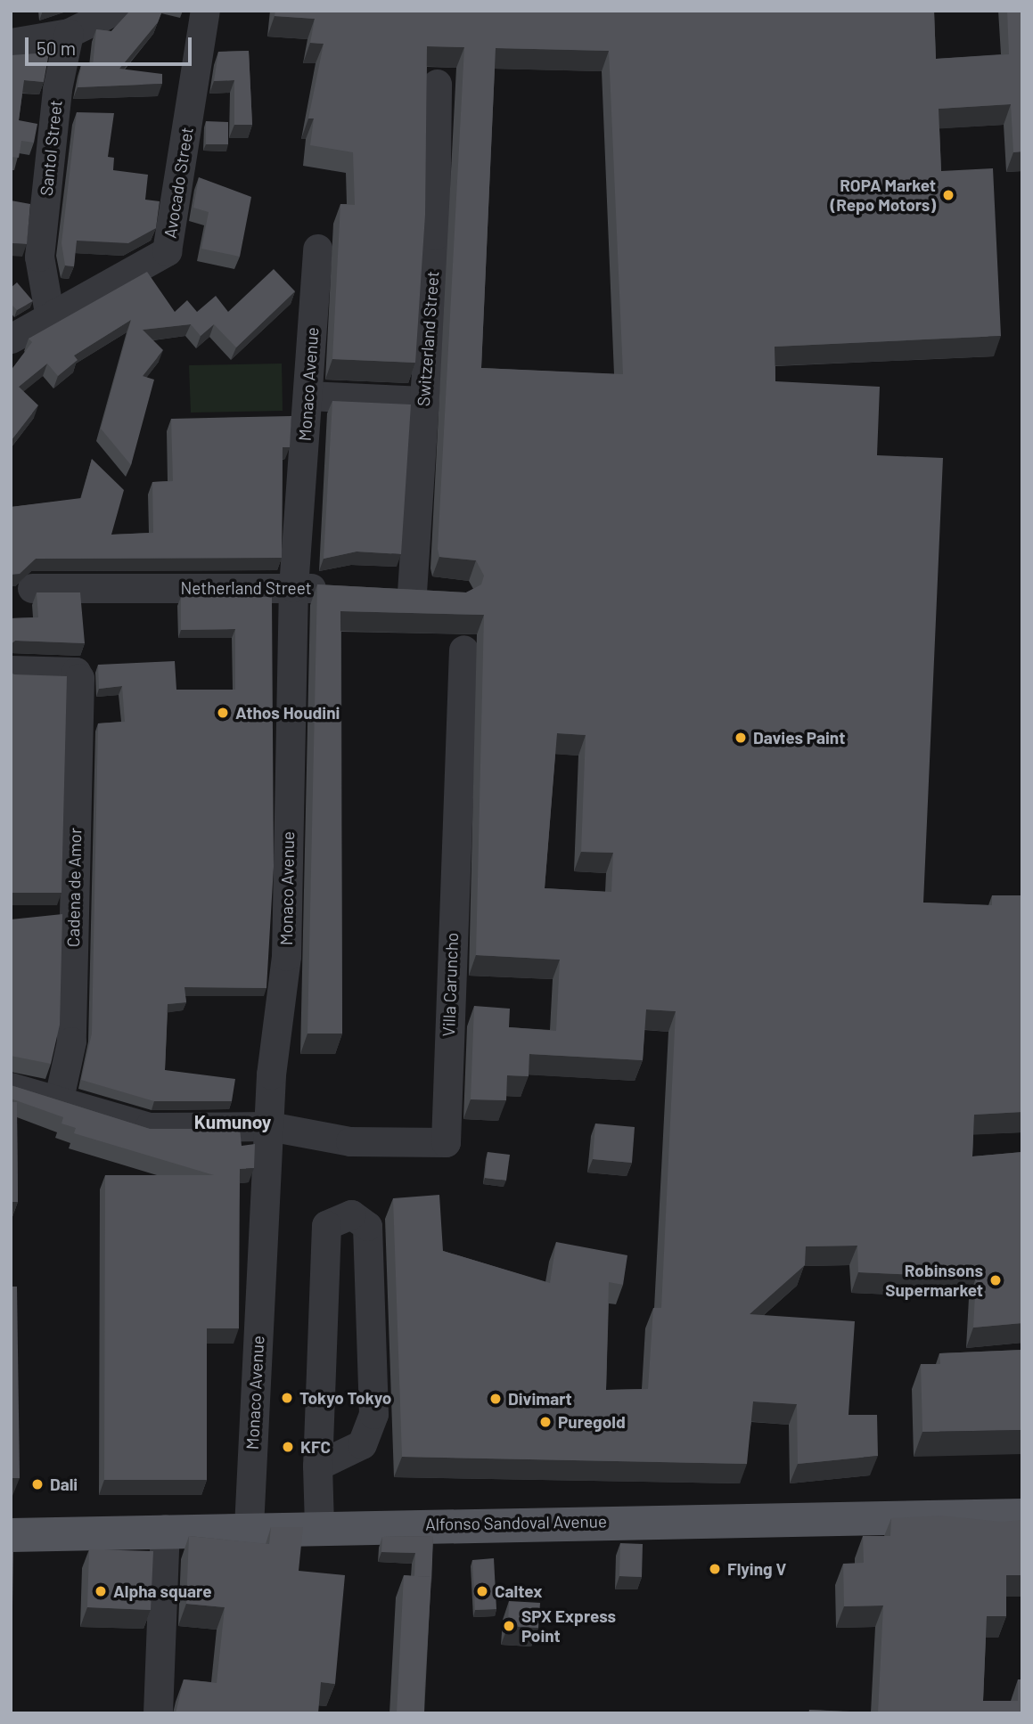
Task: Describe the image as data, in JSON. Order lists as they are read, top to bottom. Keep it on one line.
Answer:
{"streets":{"main road":["Alfonso Sandoval Avenue"],"street":["Santol Street","Avocado Street","Switzerland Street","Monaco Avenue","Netherland Street","Cadena de Amor","Villa Caruncho"]},"crossings":[["Santol Street","Avocado Street"],["Monaco Avenue","Netherland Street"],["Monaco Avenue","Villa Caruncho"],["Monaco Avenue","Alfonso Sandoval Avenue"]],"districts":["Kumunoy"],"places":["ROPA Market (Repo Motors)","Athos Houdini","Davies Paint","Robinsons Supermarket","Tokyo Tokyo","Divimart","Puregold","KFC","Dali","Flying V","Alpha square","Caltex","SPX Express Point"],"scale_bar":"50 m"}
